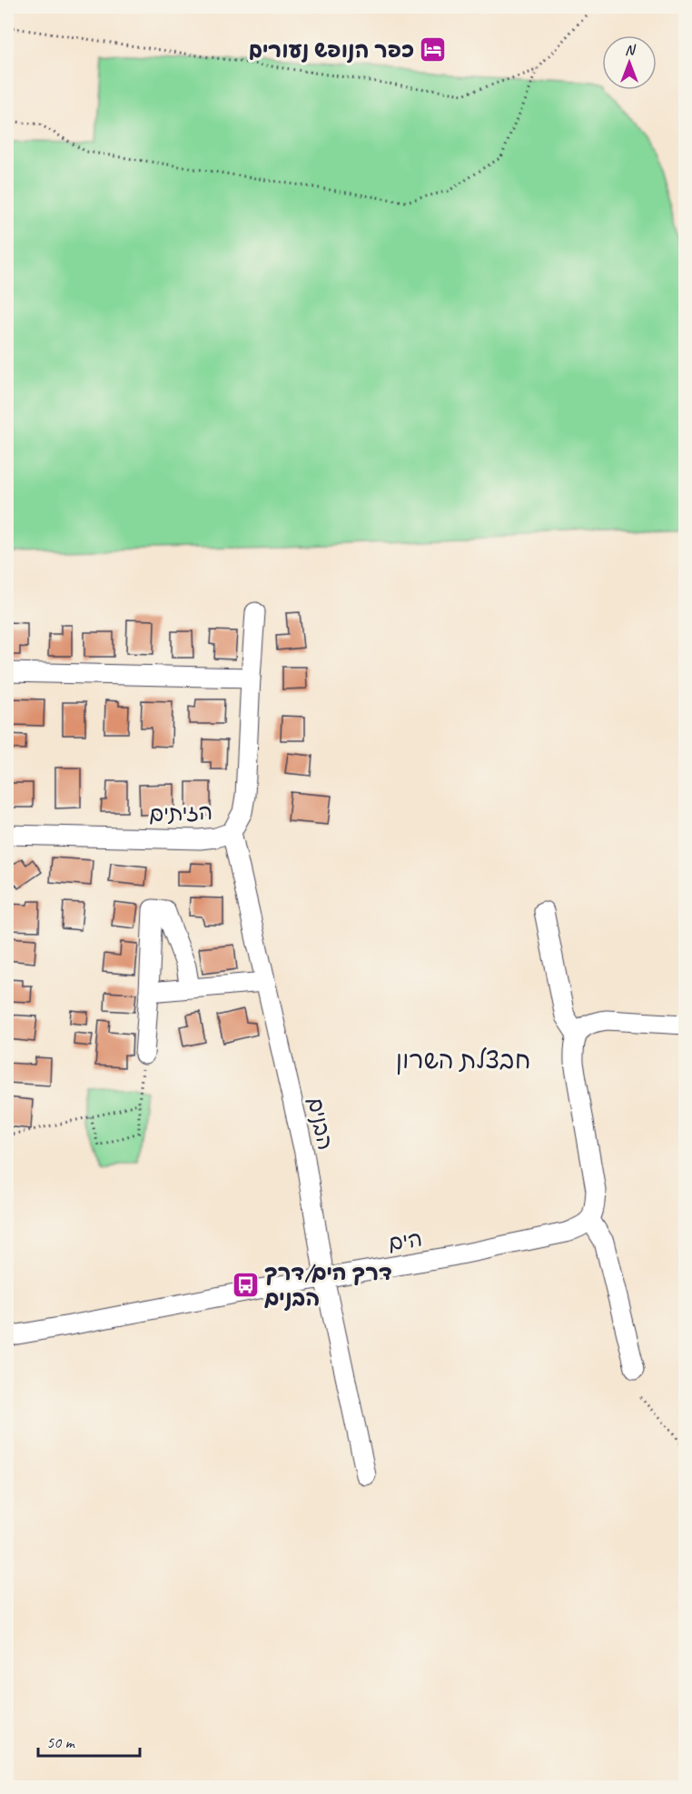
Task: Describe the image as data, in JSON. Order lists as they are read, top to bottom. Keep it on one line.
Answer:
{"streets":{"street":["הזיתים","הבנים","הים"]},"crossings":[["הזיתים","הבנים"],["הבנים","הים"]],"districts":["חבצלת השרון"],"places":{"hotel":["כפר הנופש נעורים"],"bus stop":["דרך הים/דרך הבנים"]},"scale_bar":"50 m","north":"top"}
